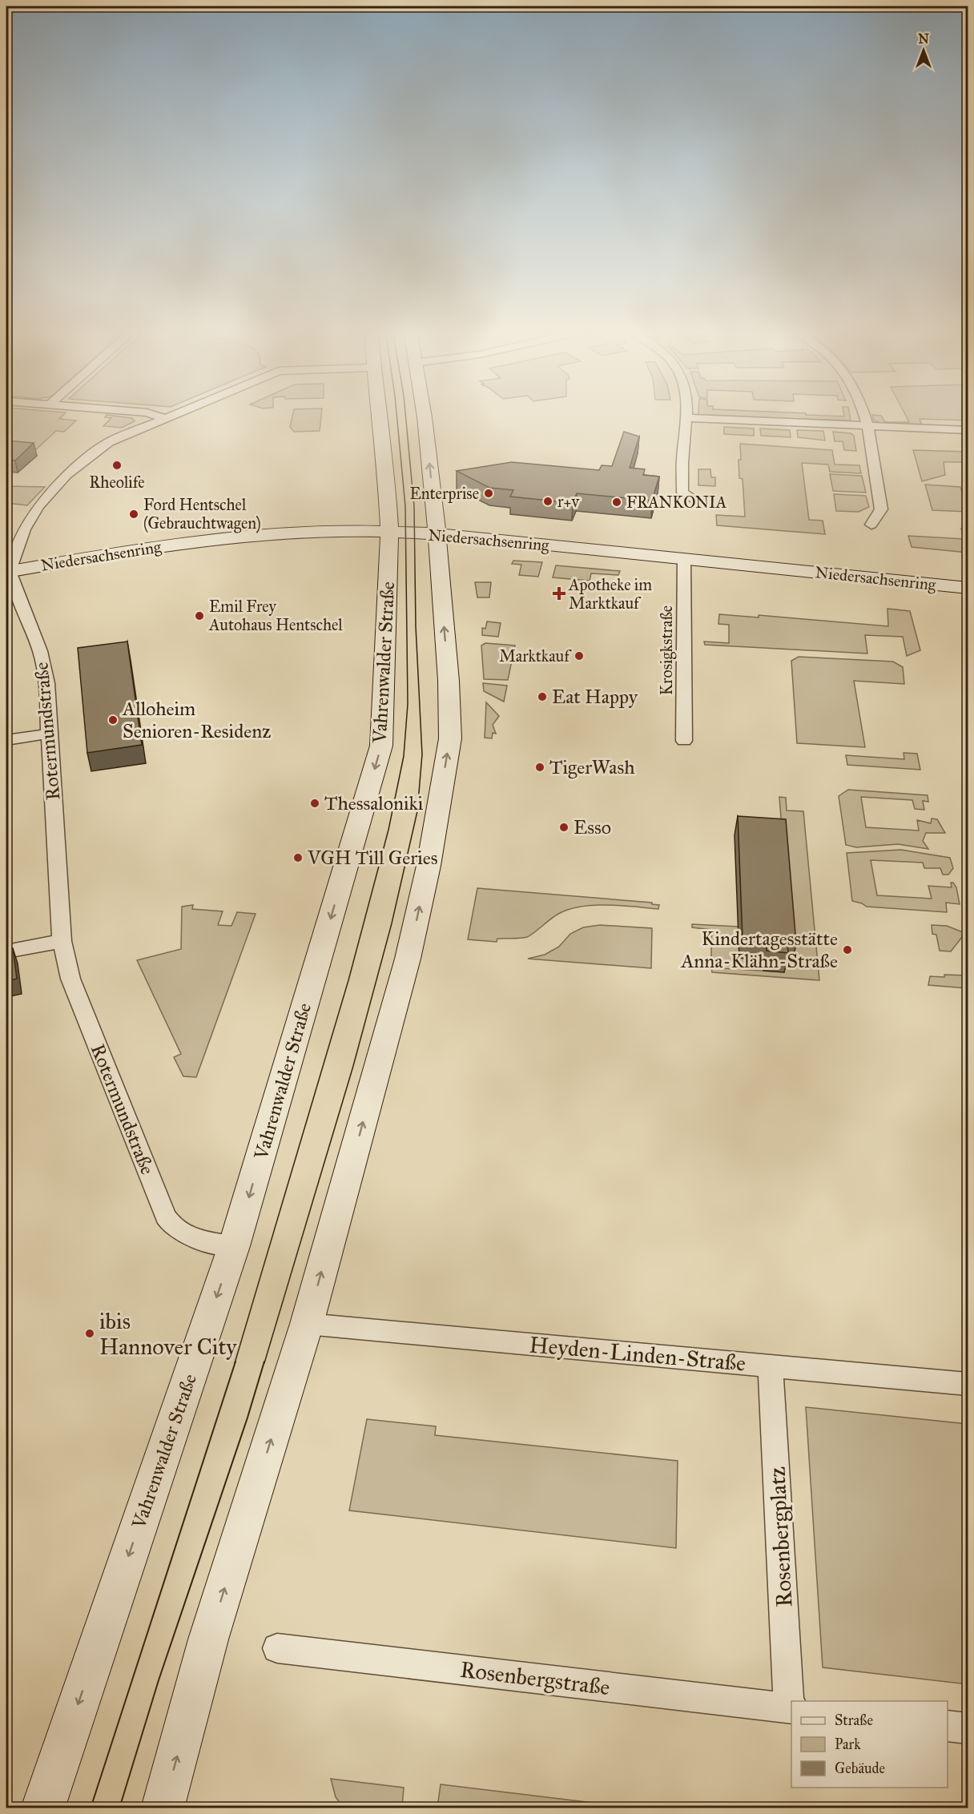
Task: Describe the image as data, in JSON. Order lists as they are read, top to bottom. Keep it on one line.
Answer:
{"streets":{"main road":["Niedersachsenring","Vahrenwalder Straße"],"street":["Krosigkstraße","Rotermundstraße","Heyden-Linden-Straße","Rosenbergplatz","Rosenbergstraße"]},"crossings":[["Niedersachsenring","Krosigkstraße"],["Niedersachsenring","Vahrenwalder Straße"],["Niedersachsenring","Rotermundstraße"],["Vahrenwalder Straße","Rotermundstraße"],["Heyden-Linden-Straße","Rosenbergplatz"],["Rosenbergplatz","Rosenbergstraße"]],"places":{"other":["Rheolife","Enterprise","r+v","FRANKONIA","Ford Hentschel (Gebrauchtwagen)","Emil Frey Autohaus Hentschel","Marktkauf","Eat Happy","Alloheim Senioren-Residenz","TigerWash","Thessaloniki","Esso","VGH Till Geries","Kindertagesstätte Anna-Klähn-Straße","ibis Hannover City"],"health":["Apotheke im Marktkauf"]},"legend":["Straße","Park","Gebäude"],"north":"top"}
